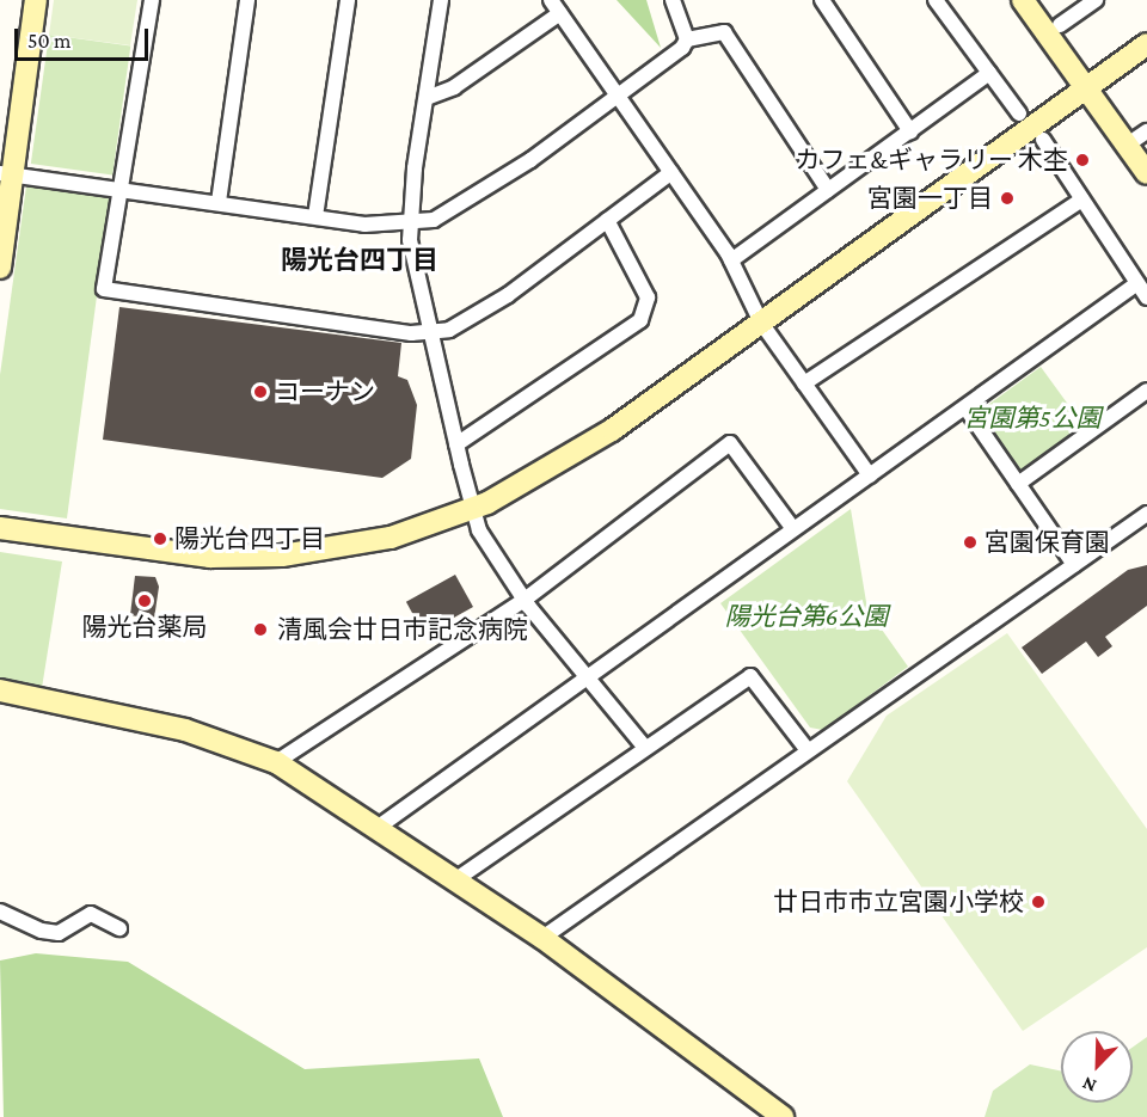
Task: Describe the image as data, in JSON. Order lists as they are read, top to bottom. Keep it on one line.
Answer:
{"districts":["陽光台四丁目"],"parks":["宮園第5公園","陽光台第6公園"],"places":["カフェ&ギャラリー 木杢","宮園一丁目","コーナン","陽光台四丁目","宮園保育園","陽光台薬局","清風会廿日市記念病院","廿日市市立宮園小学校"],"scale_bar":"50 m","north":"bottom left"}
